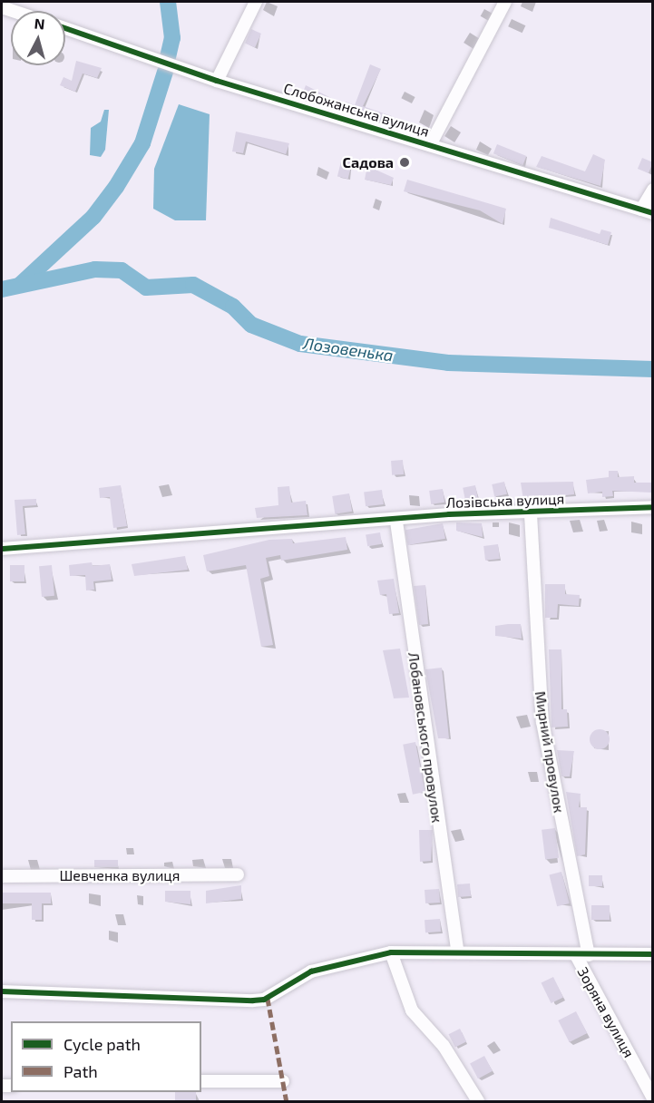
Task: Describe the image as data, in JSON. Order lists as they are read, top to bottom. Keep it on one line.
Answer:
{"streets":{"street":["Слобожанська вулиця","Лозівська вулиця","Лобановського провулок","Мирний провулок","Шевченка вулиця","Зоряна вулиця"]},"crossings":[["Лозівська вулиця","Лобановського провулок"],["Лозівська вулиця","Мирний провулок"],["Мирний провулок","Зоряна вулиця"]],"water":["Лозовенька"],"places":["Садова"],"legend":["Cycle path","Path"],"north":"top"}
